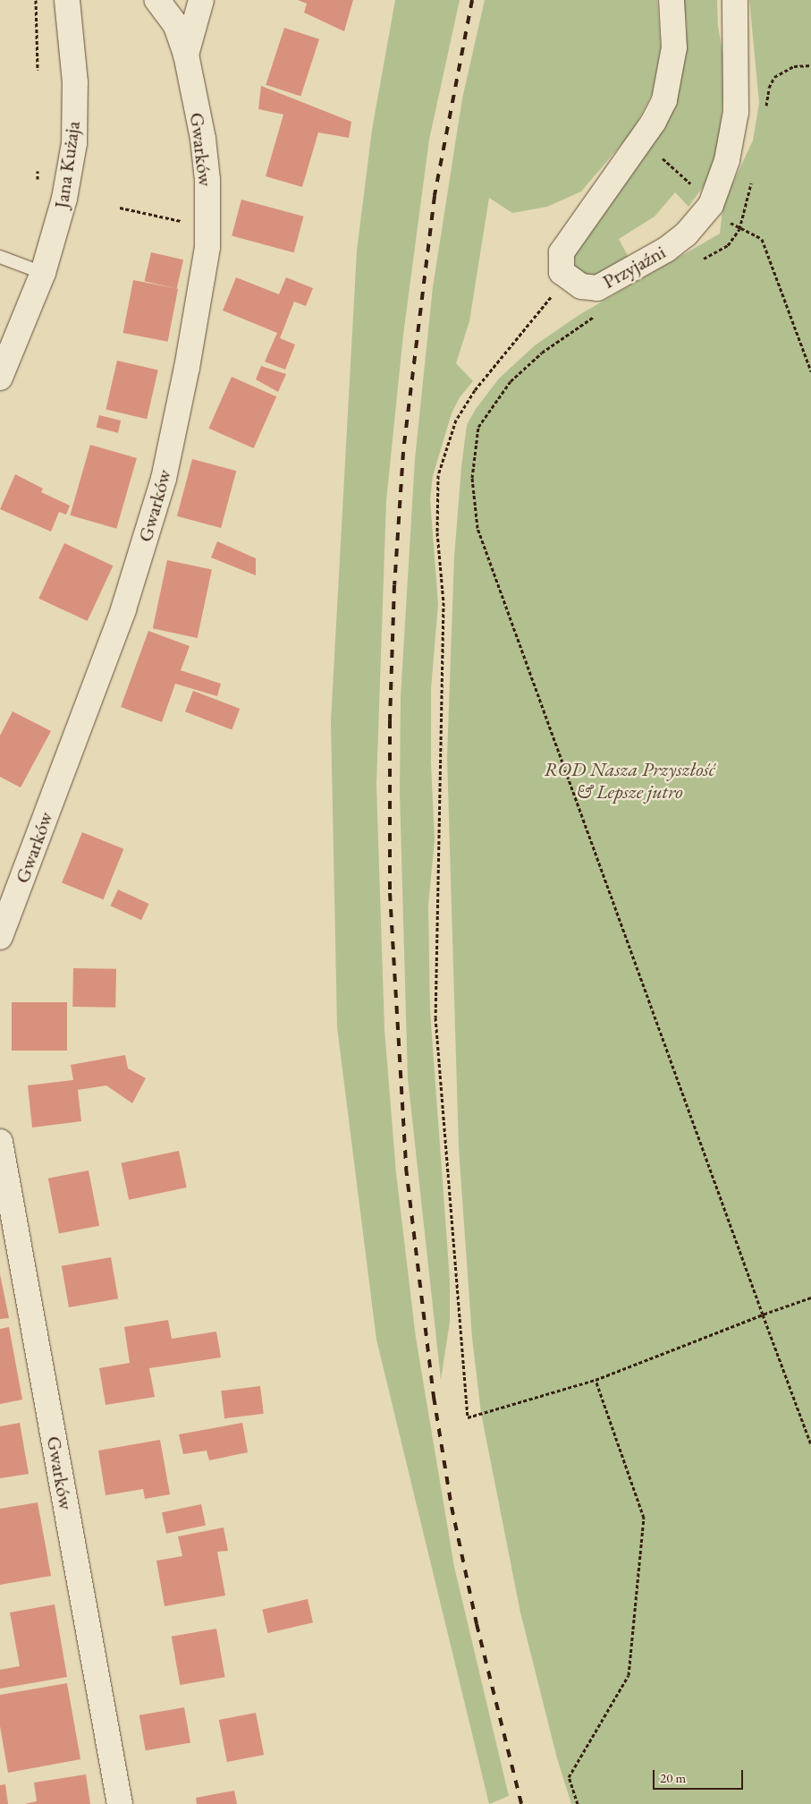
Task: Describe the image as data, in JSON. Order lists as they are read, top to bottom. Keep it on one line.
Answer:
{"streets":{"street":["Gwarków","Jana Kużaja","Przyjaźni"]},"parks":["ROD Nasza Przyszłość & Lepsze jutro"],"scale_bar":"20 m"}
